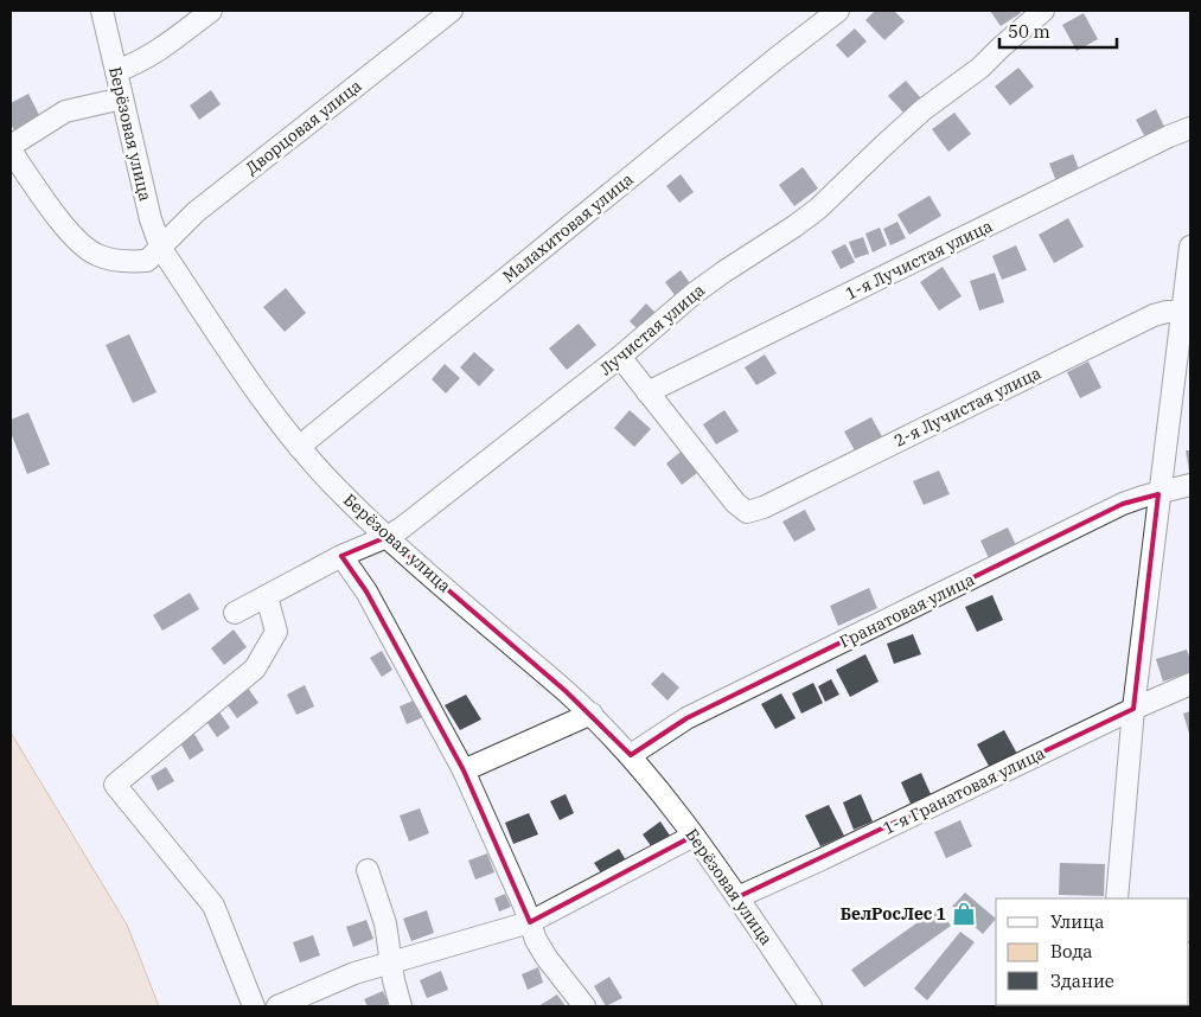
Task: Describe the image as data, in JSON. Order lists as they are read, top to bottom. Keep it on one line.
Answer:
{"streets":{"street":["Дворцовая улица","Берёзовая улица","Малахитовая улица","1-я Лучистая улица","Лучистая улица","2-я Лучистая улица","Гранатовая улица","1-я Гранатовая улица"]},"crossings":[["Дворцовая улица","Берёзовая улица"],["Берёзовая улица","Малахитовая улица"],["Берёзовая улица","Лучистая улица"],["Берёзовая улица","Гранатовая улица"],["Берёзовая улица","1-я Гранатовая улица"],["1-я Лучистая улица","2-я Лучистая улица"]],"places":{"shop":["БелРосЛес 1"]},"legend":["Улица","Вода","Здание"],"scale_bar":"50 m"}
